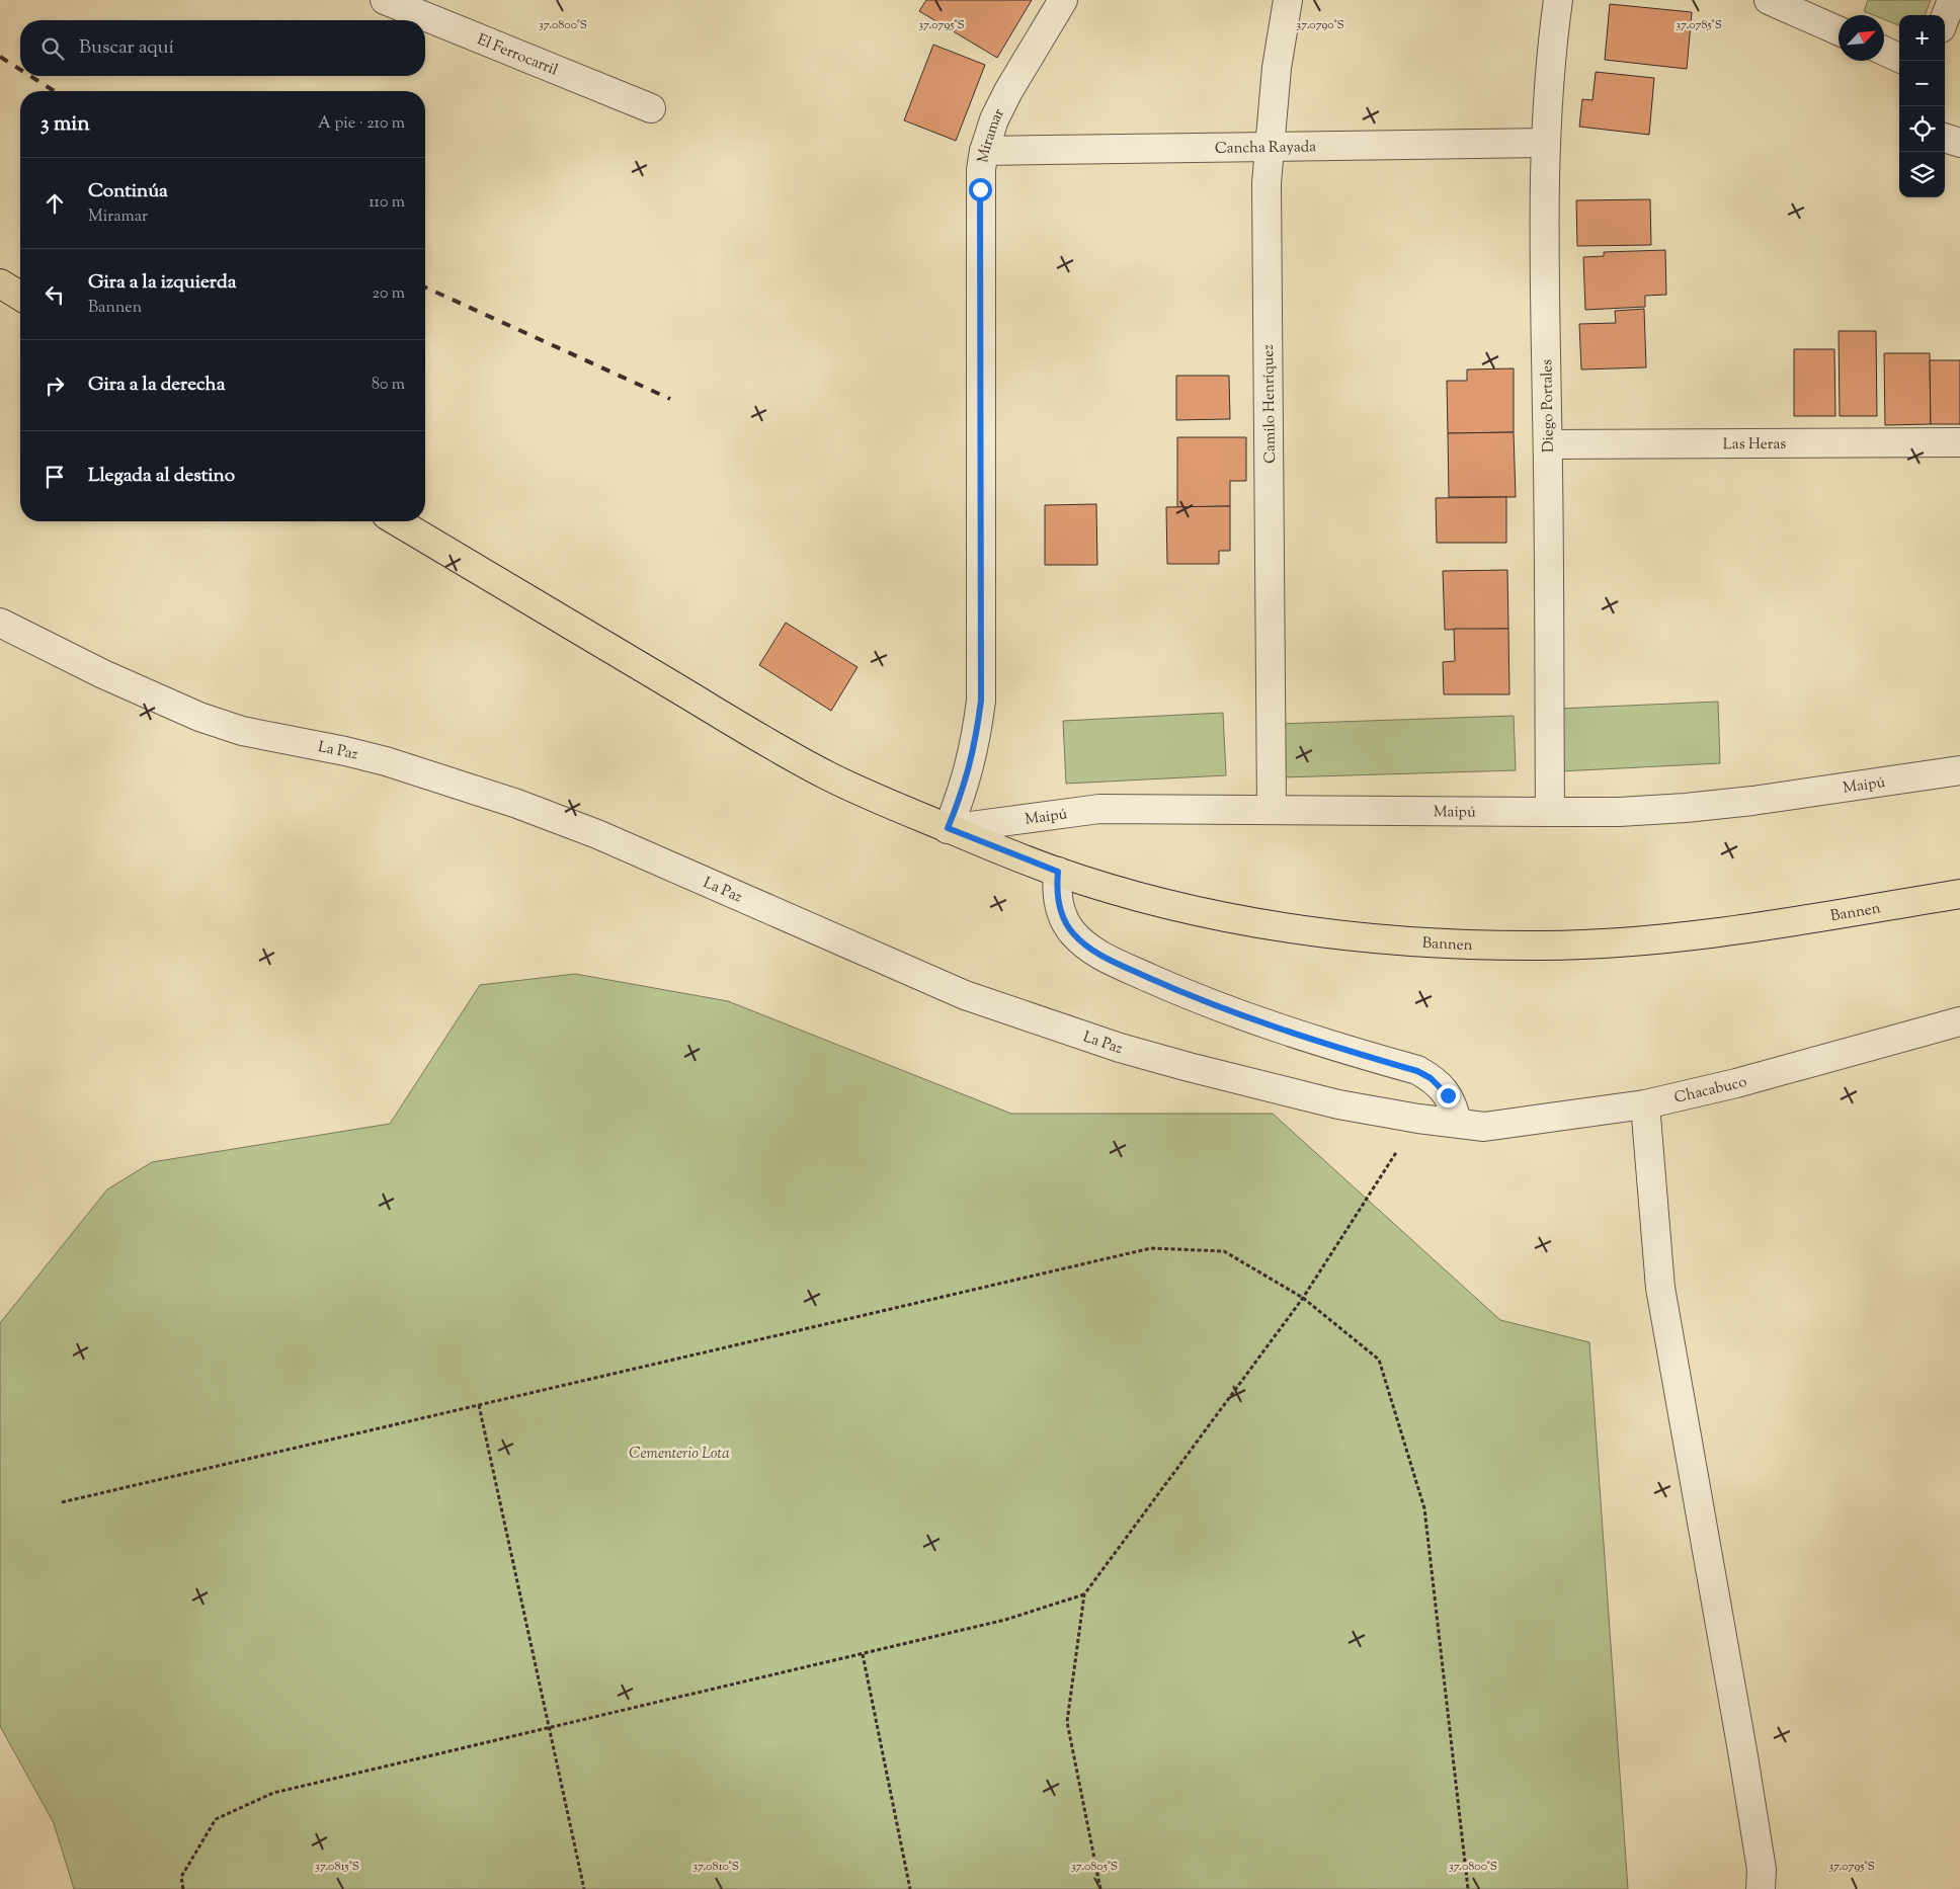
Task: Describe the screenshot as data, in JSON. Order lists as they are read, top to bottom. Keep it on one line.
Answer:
{"streets":{"main road":["Bannen"],"street":["El Ferrocarril","Miramar","Cancha Rayada","Camilo Henríquez","Diego Portales","Las Heras","La Paz","Maipú","Chacabuco"]},"crossings":[["Miramar","Cancha Rayada"],["Miramar","Maipú"],["Miramar","Bannen"],["Cancha Rayada","Camilo Henríquez"],["Cancha Rayada","Diego Portales"],["Camilo Henríquez","Maipú"],["Diego Portales","Las Heras"],["Diego Portales","Maipú"],["La Paz","Chacabuco"],["Maipú","Bannen"]],"parks":["Cementerio Lota"],"north":"top right","page":{"map_buttons":["+","−"],"search":"Buscar aquí","heading":["3 min","A pie · 210 m"],"list":[["Continúa","Miramar","110 m"],["Gira a la izquierda","Bannen","20 m"],["Gira a la derecha","80 m"],"Llegada al destino"]},"coordinates":["37.0800°S","37.0795°S","37.0790°S","37.0785°S","37.0815°S","37.0810°S","37.0805°S"]}
